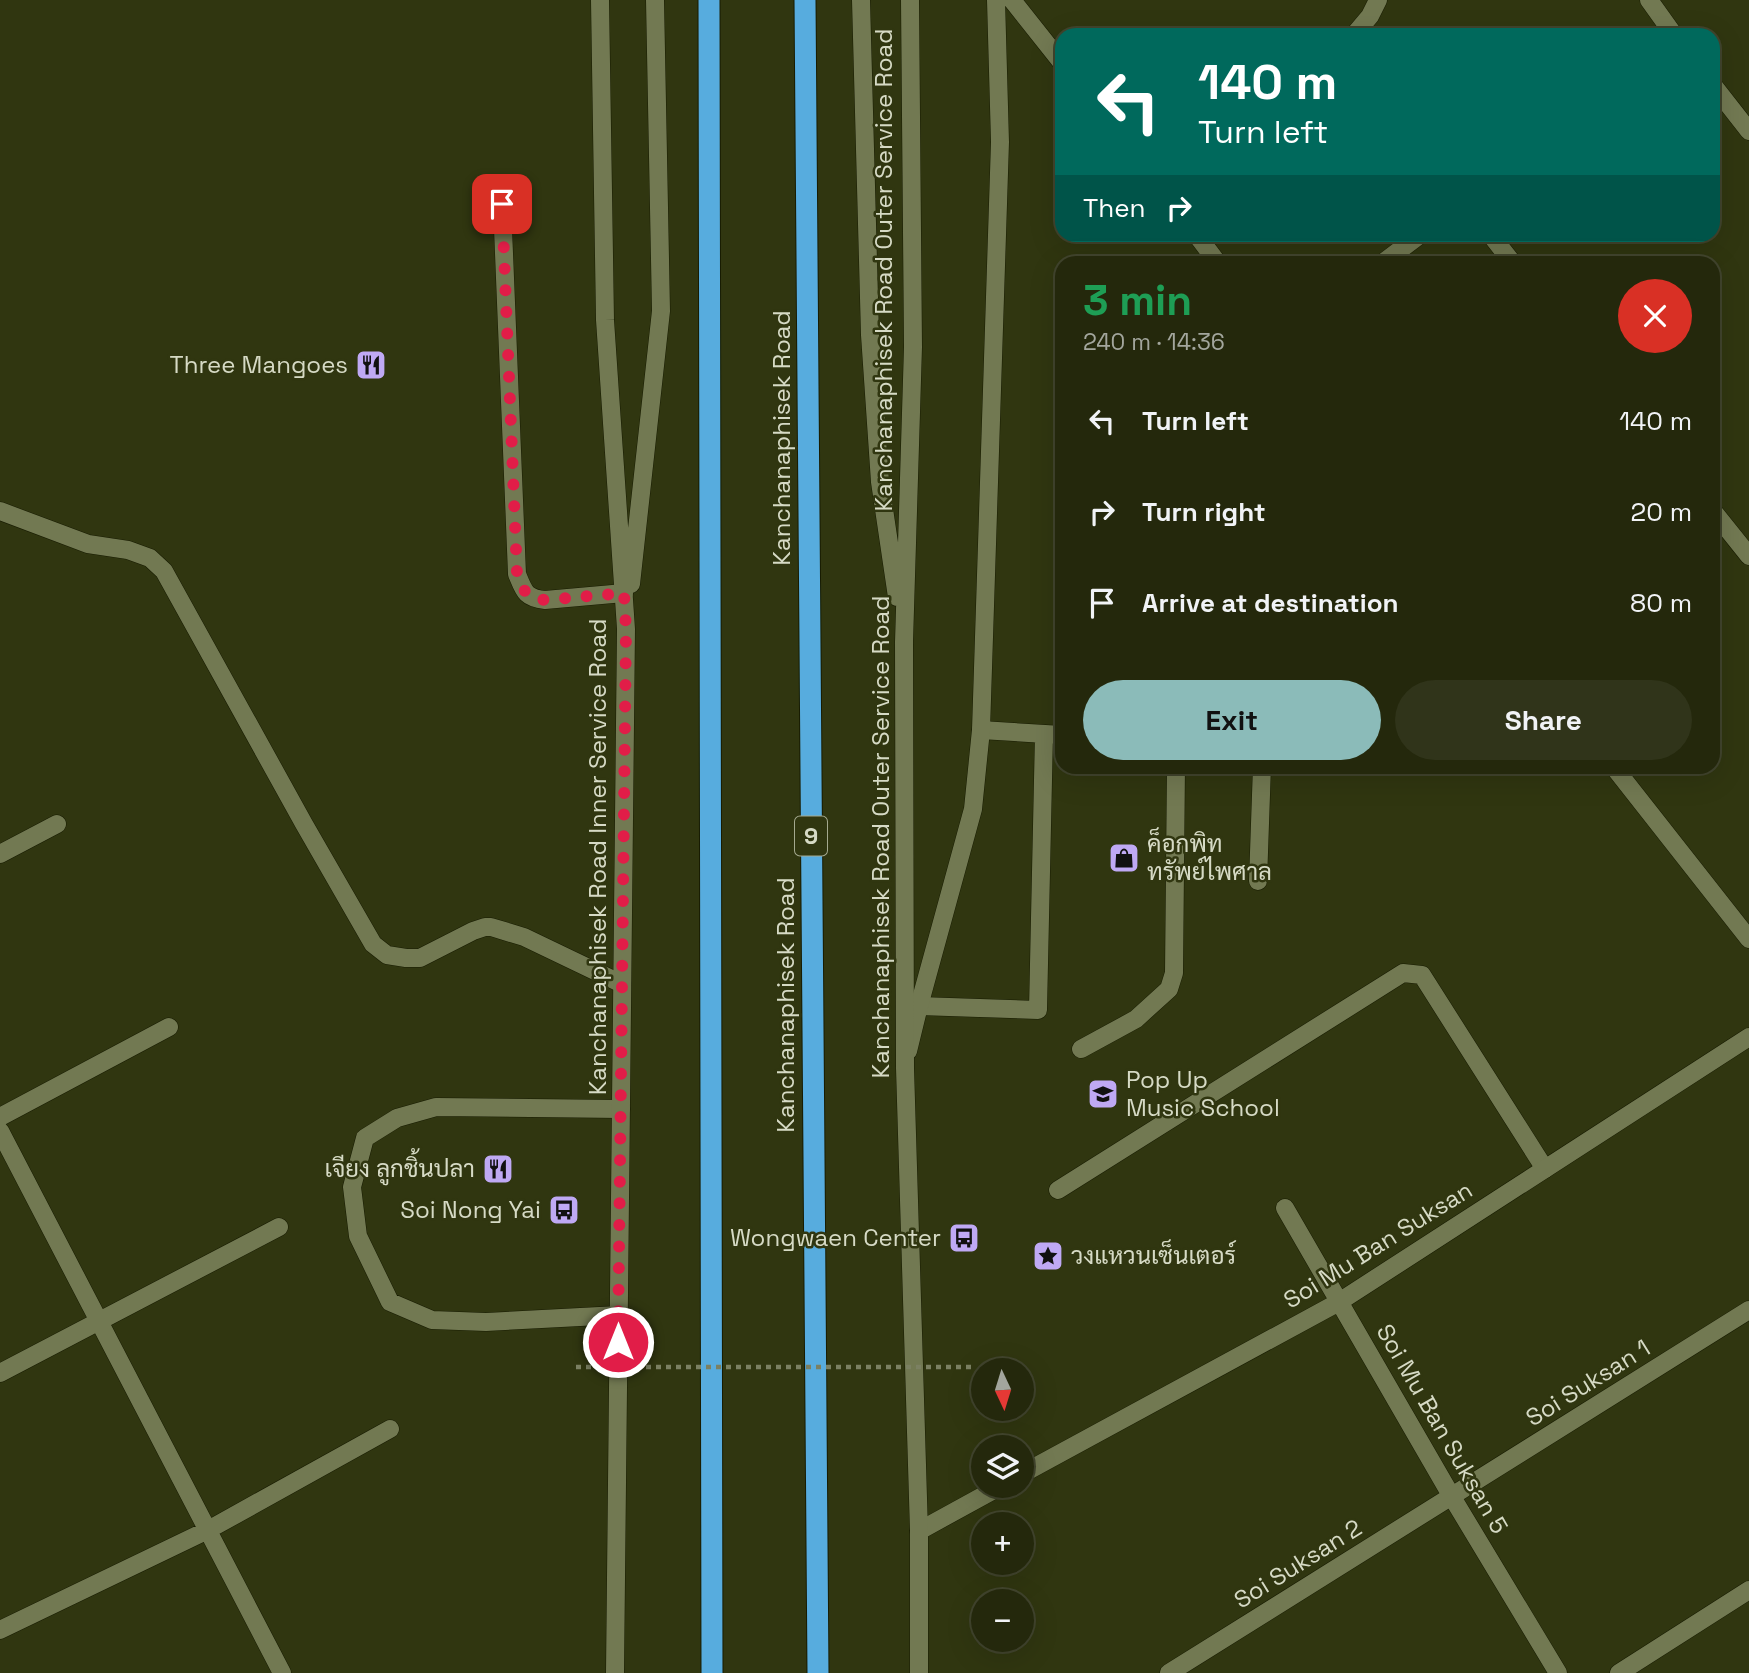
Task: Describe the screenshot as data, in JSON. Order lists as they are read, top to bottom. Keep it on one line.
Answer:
{"streets":{"highway":["Kanchanaphisek Road","9"],"street":["Kanchanaphisek Road Outer Service Road","Kanchanaphisek Road Inner Service Road","Soi Mu Ban Suksan","Soi Suksan 1","Soi Mu Ban Suksan 5","Soi Suksan 2"]},"crossings":[["Soi Mu Ban Suksan","Soi Mu Ban Suksan 5"],["Soi Suksan 1","Soi Mu Ban Suksan 5"],["Soi Suksan 1","Soi Suksan 2"],["Soi Mu Ban Suksan 5","Soi Suksan 2"]],"places":{"restaurant":["Three Mangoes","เจียง ลูกชิ้นปลา"],"shop":["ค็อกพิท ทรัพย์ไพศาล"],"school or university":["Pop Up Music School"],"bus stop":["Soi Nong Yai","Wongwaen Center"],"place":["วงแหวนเซ็นเตอร์"]},"north":"bottom","page":{"turn":["140 m","Turn left"],"then":"Then","heading":["3 min","240 m · 14:36"],"list":[{"name":"Turn left","value":"140 m"},{"name":"Turn right","value":"20 m"},{"name":"Arrive at destination","value":"80 m"}],"buttons":["Exit","Share"],"map_buttons":["+","−"]}}
